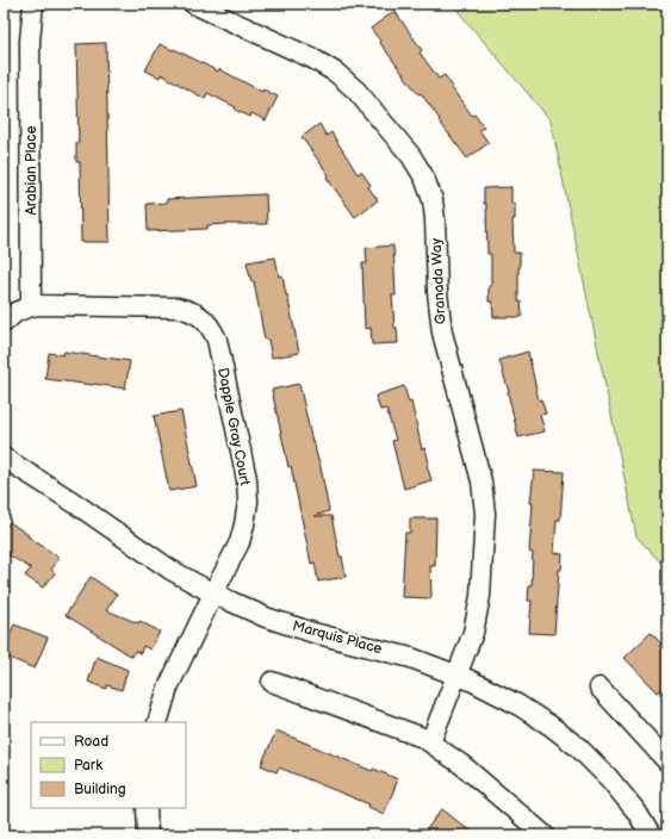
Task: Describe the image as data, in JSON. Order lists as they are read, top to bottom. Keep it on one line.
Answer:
{"streets":{"street":["Arabian Place","Granada Way","Dapple Gray Court","Marquis Place"]},"crossings":[["Arabian Place","Dapple Gray Court"],["Granada Way","Marquis Place"],["Dapple Gray Court","Marquis Place"]],"legend":["Road","Park","Building"]}
